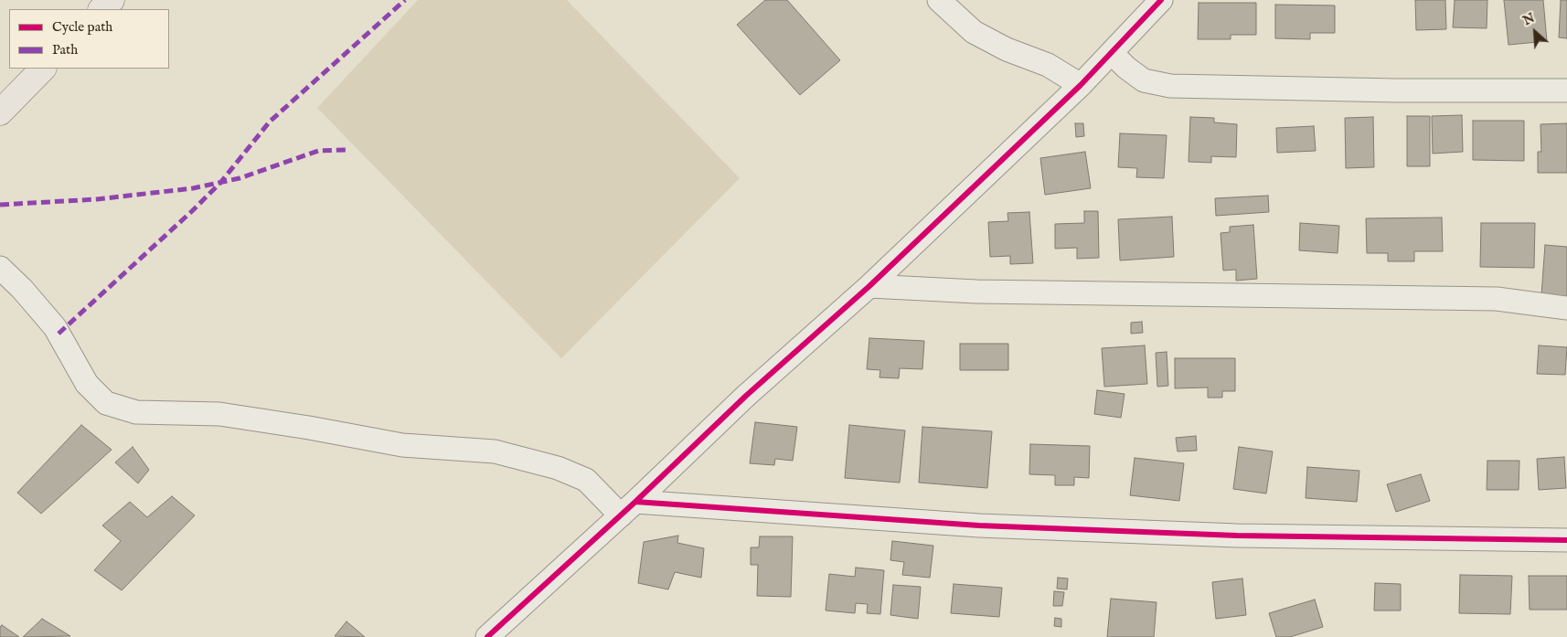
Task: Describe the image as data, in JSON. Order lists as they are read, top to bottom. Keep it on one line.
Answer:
{"legend":["Cycle path","Path"],"north":"top left"}
